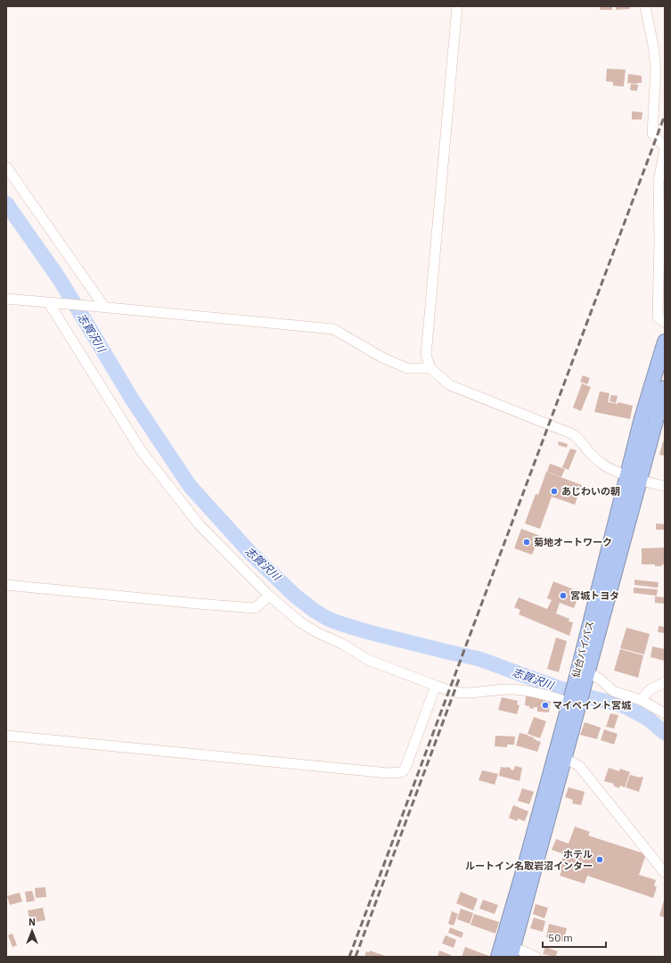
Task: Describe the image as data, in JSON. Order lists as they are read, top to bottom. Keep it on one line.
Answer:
{"streets":{"highway":["仙台バイパス"]},"water":["志賀沢川"],"places":["あじわいの朝","菊地オートワーク","宮城トヨタ","マイペイント宮城","ホテル ルートイン名取岩沼インター"],"scale_bar":"50 m","north":"top"}
